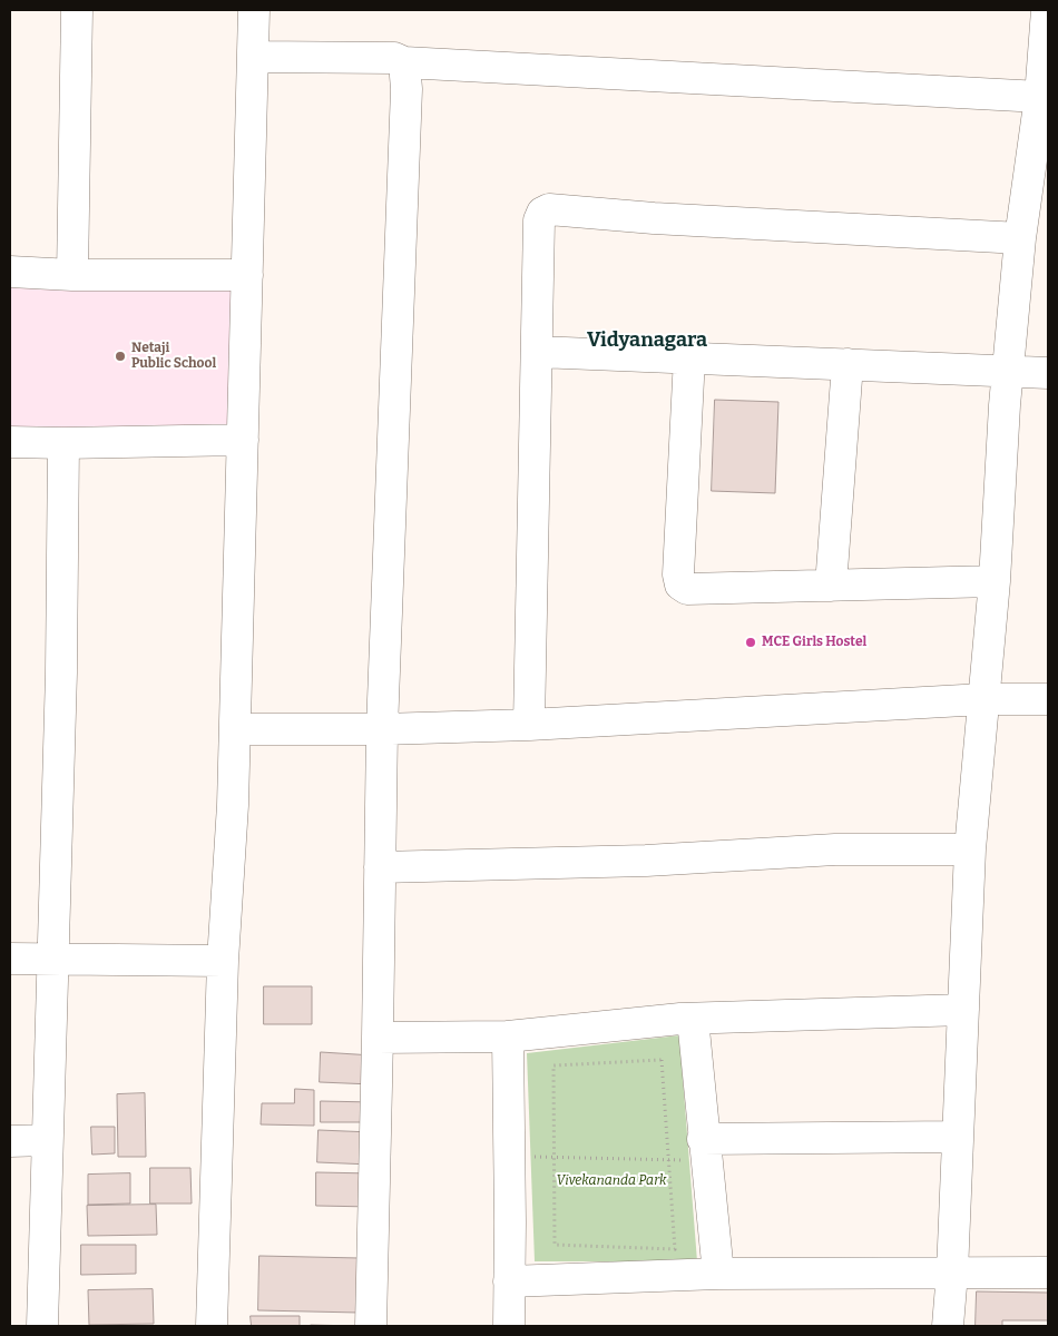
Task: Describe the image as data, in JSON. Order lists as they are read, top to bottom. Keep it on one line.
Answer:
{"districts":["Vidyanagara"],"parks":["Vivekananda Park"],"places":["Netaji Public School","MCE Girls Hostel"]}
